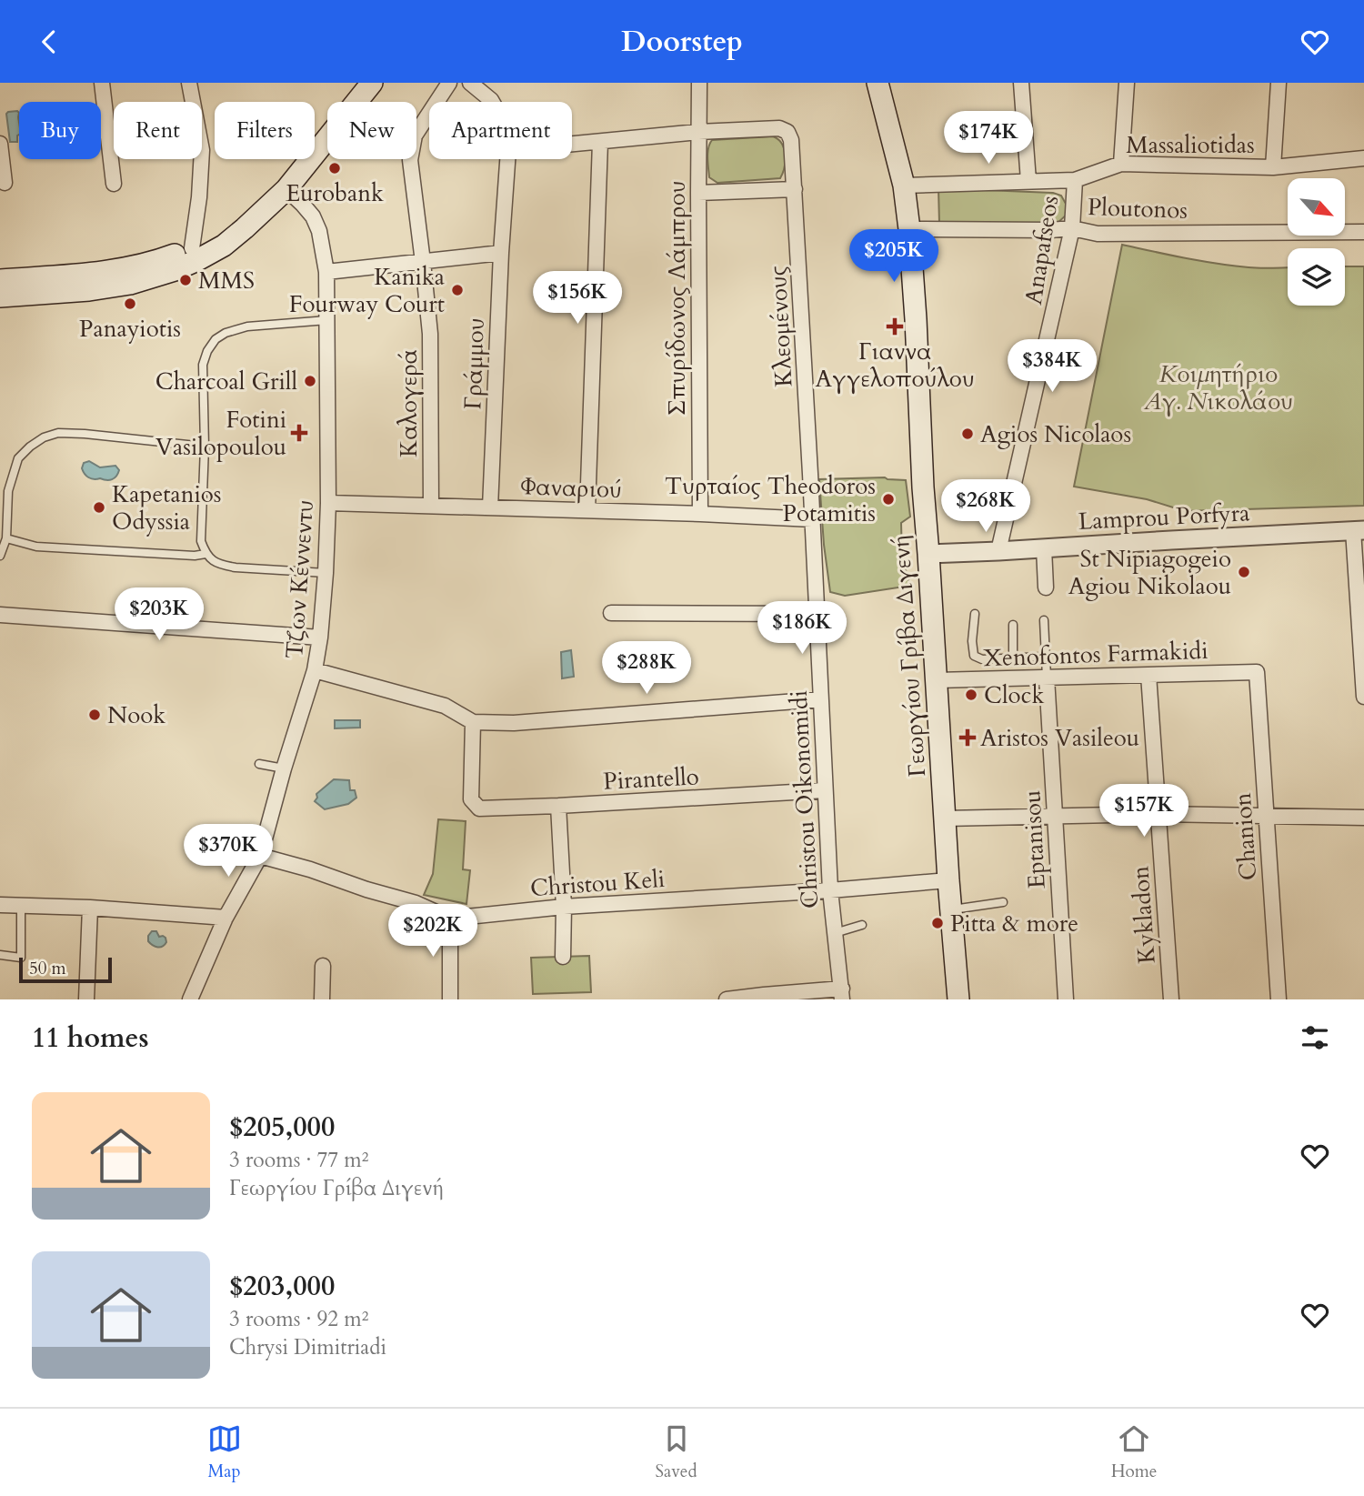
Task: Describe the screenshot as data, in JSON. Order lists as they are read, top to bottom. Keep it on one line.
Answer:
{"streets":{"main road":["Γεωργίου Γρίβα Διγενή"],"street":["Massaliotidas","Ploutonos","Anapafseos","Σπυρίδωνος Λάμπρου","Κλεομένους","Γράμμου","Καλογερά","Φαναριού","Lamprou Porfyra","Τζων Κέννεντυ","Xenofontos Farmakidi","Pirantello","Christou Oikonomidi","Chanion","Eptanisou","Christou Keli","Kykladon"]},"crossings":[["Massaliotidas","Anapafseos"],["Massaliotidas","Γεωργίου Γρίβα Διγενή"],["Ploutonos","Anapafseos"],["Ploutonos","Γεωργίου Γρίβα Διγενή"],["Anapafseos","Lamprou Porfyra"],["Σπυρίδωνος Λάμπρου","Κλεομένους"],["Σπυρίδωνος Λάμπρου","Φαναριού"],["Κλεομένους","Φαναριού"],["Κλεομένους","Christou Oikonomidi"],["Γράμμου","Φαναριού"],["Καλογερά","Φαναριού"],["Φαναριού","Τζων Κέννεντυ"],["Φαναριού","Christou Oikonomidi"],["Lamprou Porfyra","Γεωργίου Γρίβα Διγενή"],["Xenofontos Farmakidi","Γεωργίου Γρίβα Διγενή"],["Xenofontos Farmakidi","Chanion"],["Xenofontos Farmakidi","Eptanisou"],["Xenofontos Farmakidi","Kykladon"],["Γεωργίου Γρίβα Διγενή","Christou Keli"],["Pirantello","Christou Oikonomidi"],["Christou Oikonomidi","Christou Keli"]],"parks":["Κοιμητήριο Αγ. Νικολάου"],"places":{"other":["Eurobank","MMS","Kanika Fourway Court","Panayiotis","Charcoal Grill","Agios Nicolaos","Τυρταίος Theodoros Potamitis","Kapetanios Odyssia","St Nipiagogeio Agiou Nikolaou","Clock","Nook","Pitta & more"],"health":["Γιαννα Αγγελοπούλου","Fotini Vasilopoulou","Aristos Vasileou"]},"scale_bar":"50 m","north":"bottom right","page":{"header":"Doorstep","chip":["Buy","Rent","Filters","New","Apartment"],"price":["$174K","$205K","$156K","$384K","$268K","$203K","$186K","$288K","$157K","$370K","$202K"],"scale":"50 m","heading":"11 homes","list":[{"name":"$205,000","note":"3 rooms · 77 m² · Γεωργίου Γρίβα Διγενή"},{"name":"$203,000","note":"3 rooms · 92 m² · Chrysi Dimitriadi"}],"tabs":["Map","Saved","Home"]}}
